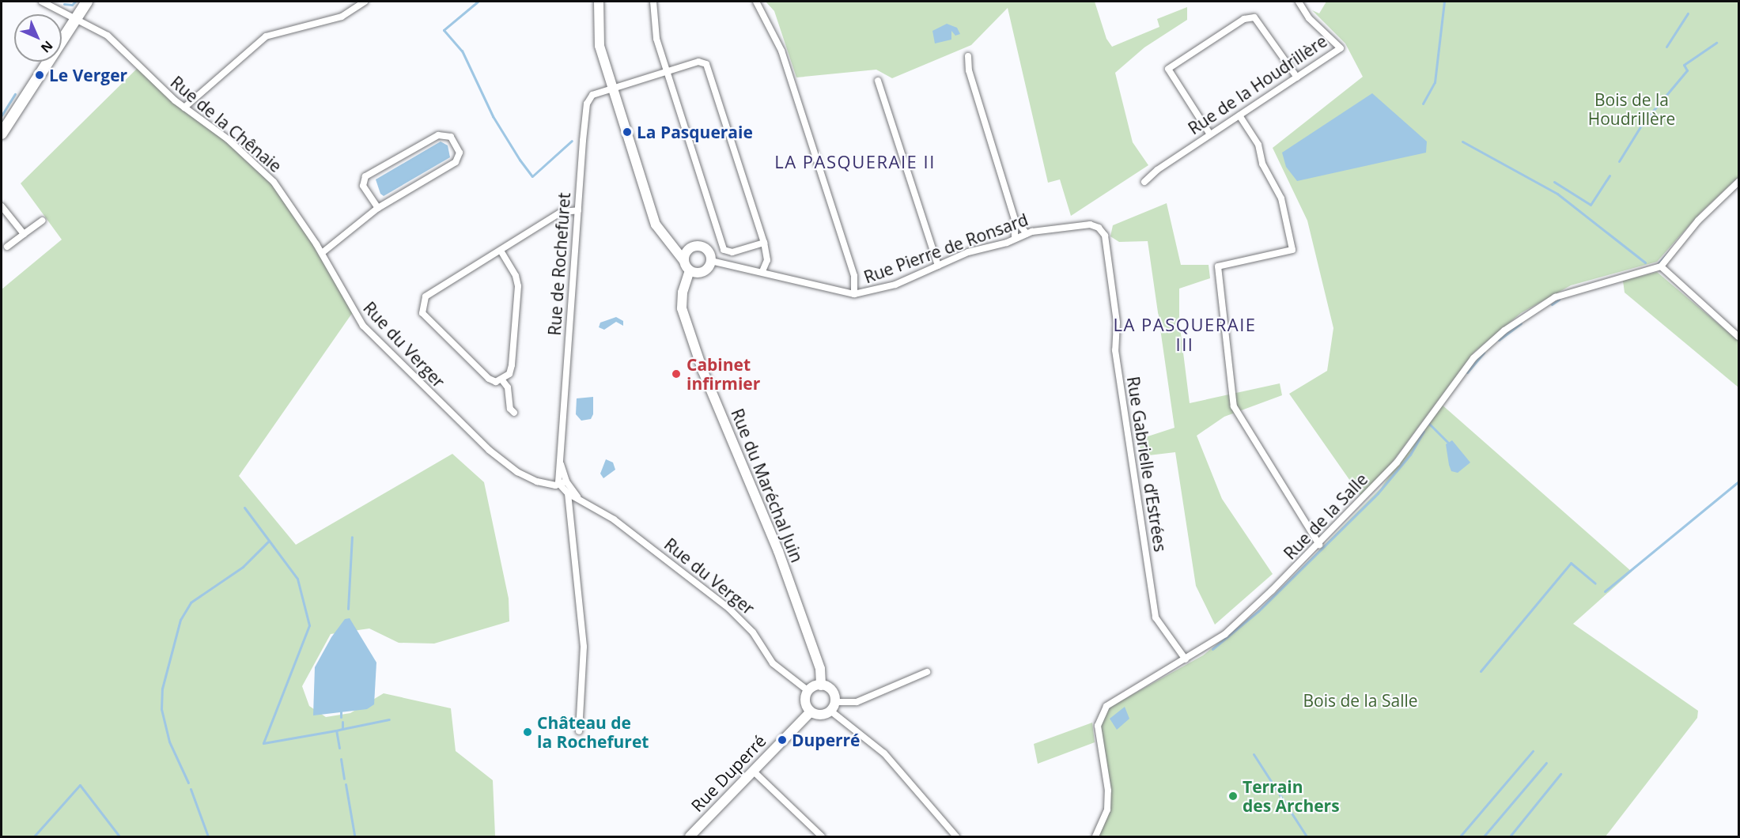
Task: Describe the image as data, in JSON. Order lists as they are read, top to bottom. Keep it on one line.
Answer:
{"streets":{"street":["Rue de la Houdrillère","Rue de la Chênaie","Rue Pierre de Ronsard","Rue de Rochefuret","Rue du Verger","Rue Gabrielle d’Estrées","Rue du Maréchal Juin","Rue de la Salle","Rue Duperré"]},"crossings":[["Rue de la Chênaie","Rue du Verger"],["Rue Pierre de Ronsard","Rue Gabrielle d’Estrées"],["Rue Pierre de Ronsard","Rue du Maréchal Juin"],["Rue de Rochefuret","Rue du Verger"],["Rue du Verger","Rue du Maréchal Juin"],["Rue du Verger","Rue Duperré"],["Rue Gabrielle d’Estrées","Rue de la Salle"],["Rue du Maréchal Juin","Rue Duperré"]],"districts":["LA PASQUERAIE II","LA PASQUERAIE III"],"parks":["Bois de la Houdrillère","Bois de la Salle"],"places":["Le Verger","La Pasqueraie","Cabinet infirmier","Château de la Rochefuret","Duperré","Terrain des Archers"],"north":"bottom right"}
